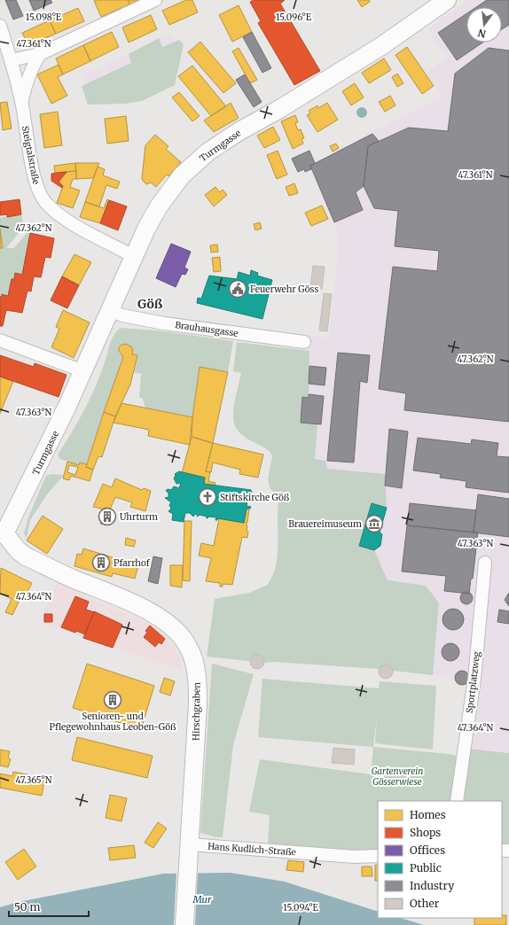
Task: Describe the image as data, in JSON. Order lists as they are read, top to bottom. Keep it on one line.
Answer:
{"streets":{"main road":["Turmgasse","Hirschgraben"],"street":["Steigtalstraße","Brauhausgasse","Sportplatzweg","Hans Kudlich-Straße"]},"crossings":[["Turmgasse","Steigtalstraße"],["Turmgasse","Brauhausgasse"],["Turmgasse","Hirschgraben"],["Hirschgraben","Hans Kudlich-Straße"]],"districts":["Göß"],"water":["Mur"],"parks":["Gartenverein Gösserwiese"],"places":{"public building":["Feuerwehr Göss"],"church":["Stiftskirche Göß"],"building":["Uhrturm","Pfarrhof","Senioren- und Pflegewohnhaus Leoben-Göß"],"museum":["Brauereimuseum"]},"legend":["Homes","Shops","Offices","Public","Industry","Other"],"scale_bar":"50 m","north":"bottom","coordinates":["15.098°E","15.096°E","47.361°N","47.362°N","47.363°N","47.364°N","47.365°N","15.094°E"]}
